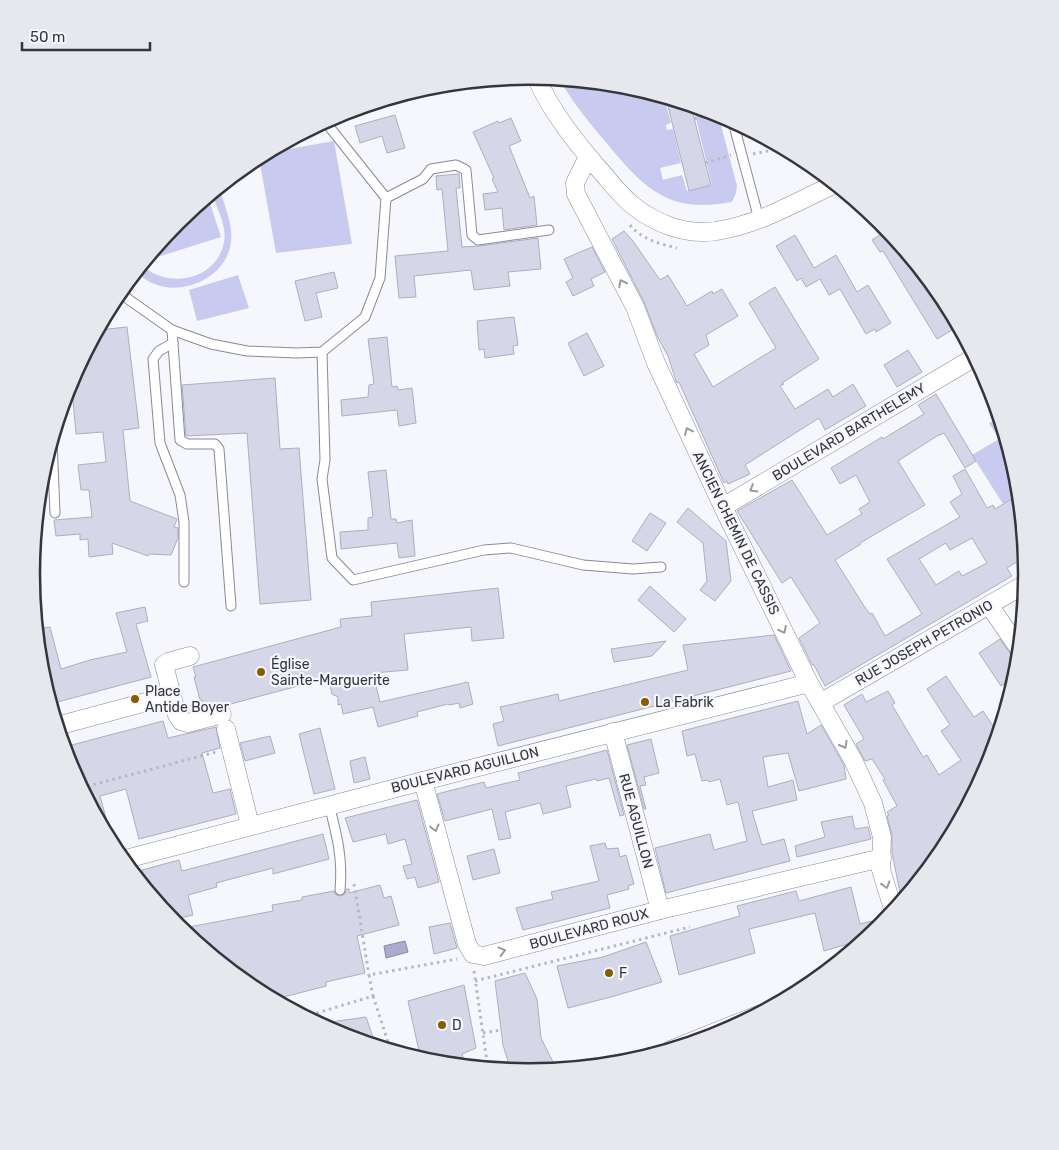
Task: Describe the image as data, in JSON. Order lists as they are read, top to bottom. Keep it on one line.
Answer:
{"streets":{"street":["BOULEVARD BARTHELEMY","ANCIEN CHEMIN DE CASSIS","RUE JOSEPH PETRONIO","BOULEVARD AGUILLON","RUE AGUILLON","BOULEVARD ROUX"]},"crossings":[["BOULEVARD BARTHELEMY","ANCIEN CHEMIN DE CASSIS"],["ANCIEN CHEMIN DE CASSIS","RUE JOSEPH PETRONIO"],["ANCIEN CHEMIN DE CASSIS","BOULEVARD AGUILLON"],["ANCIEN CHEMIN DE CASSIS","BOULEVARD ROUX"],["BOULEVARD AGUILLON","RUE AGUILLON"],["RUE AGUILLON","BOULEVARD ROUX"]],"one_way":["BOULEVARD BARTHELEMY","BOULEVARD ROUX"],"places":["Église Sainte-Marguerite","Place Antide Boyer","La Fabrik","F","D"],"scale_bar":"50 m"}
